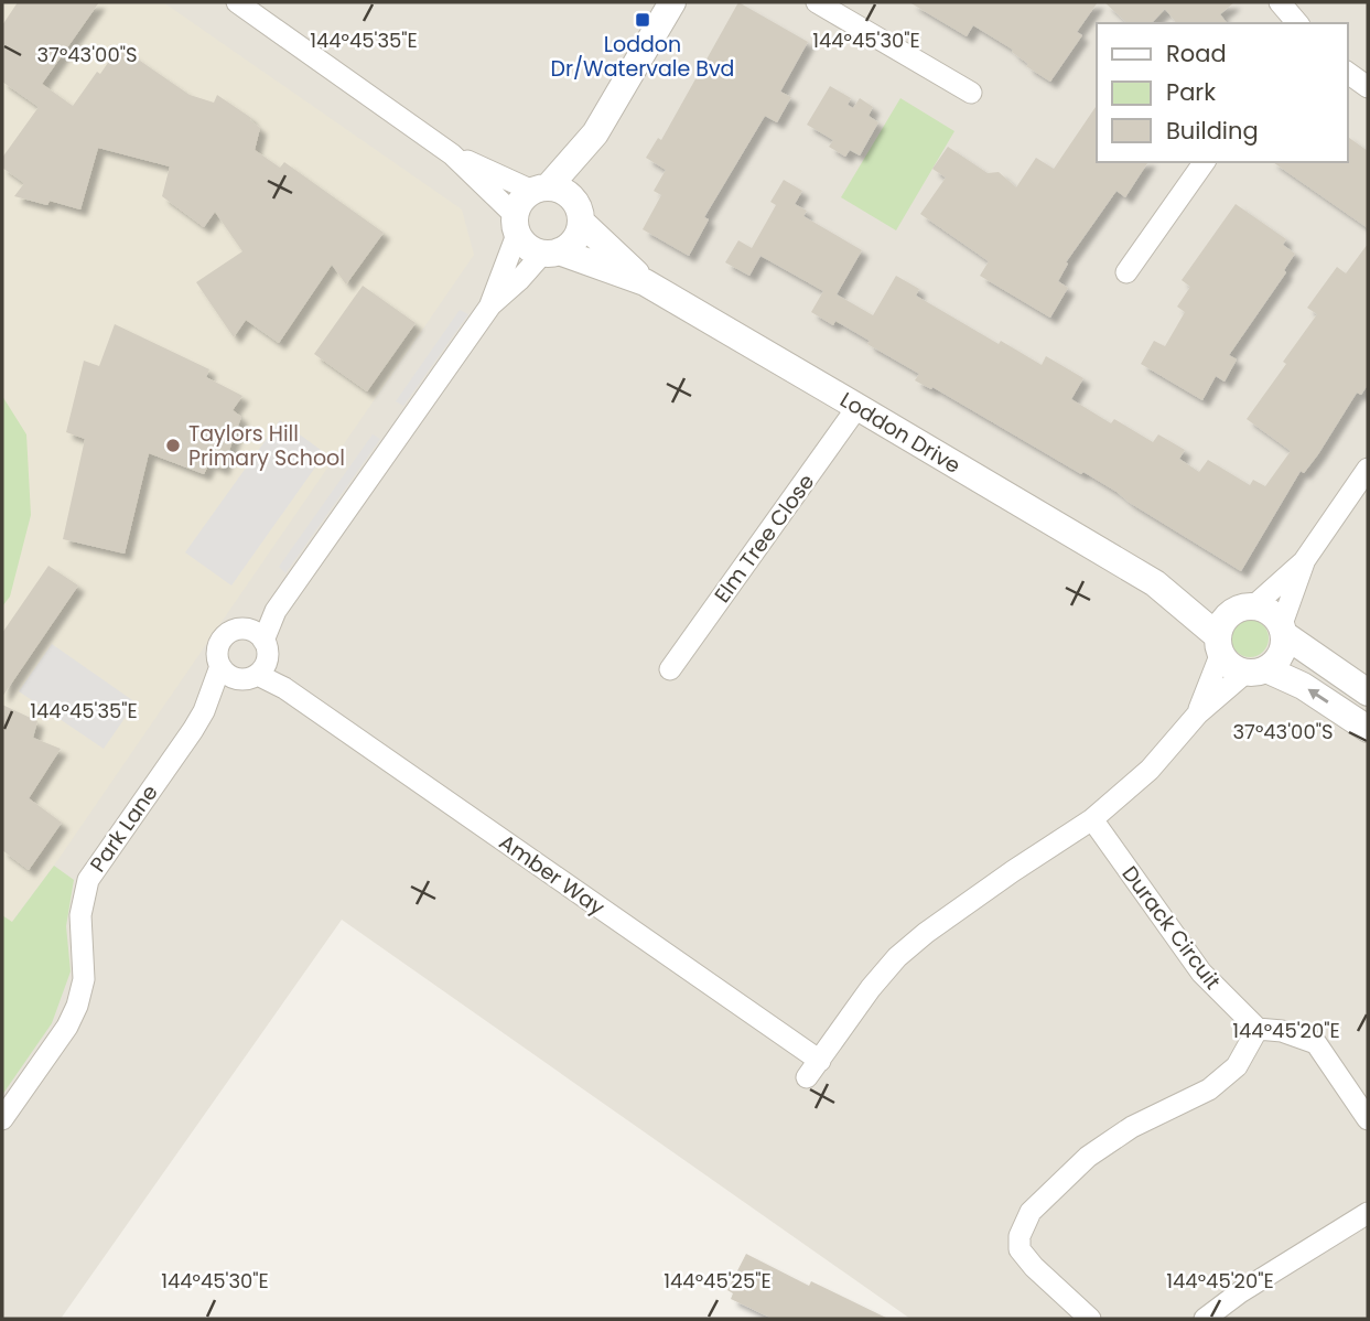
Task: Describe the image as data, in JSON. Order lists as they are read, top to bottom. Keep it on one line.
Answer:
{"streets":{"street":["Loddon Drive","Elm Tree Close","Park Lane","Amber Way","Durack Circuit"]},"crossings":[["Loddon Drive","Elm Tree Close"],["Loddon Drive","Park Lane"],["Loddon Drive","Amber Way"],["Park Lane","Amber Way"],["Amber Way","Durack Circuit"]],"places":{"transit":["Loddon Dr/Watervale Bvd"],"other":["Taylors Hill Primary School"]},"legend":["Road","Park","Building"],"coordinates":["144°45'35\"E","144°45'30\"E","37°43'00\"S","144°45'20\"E","144°45'25\"E"]}
